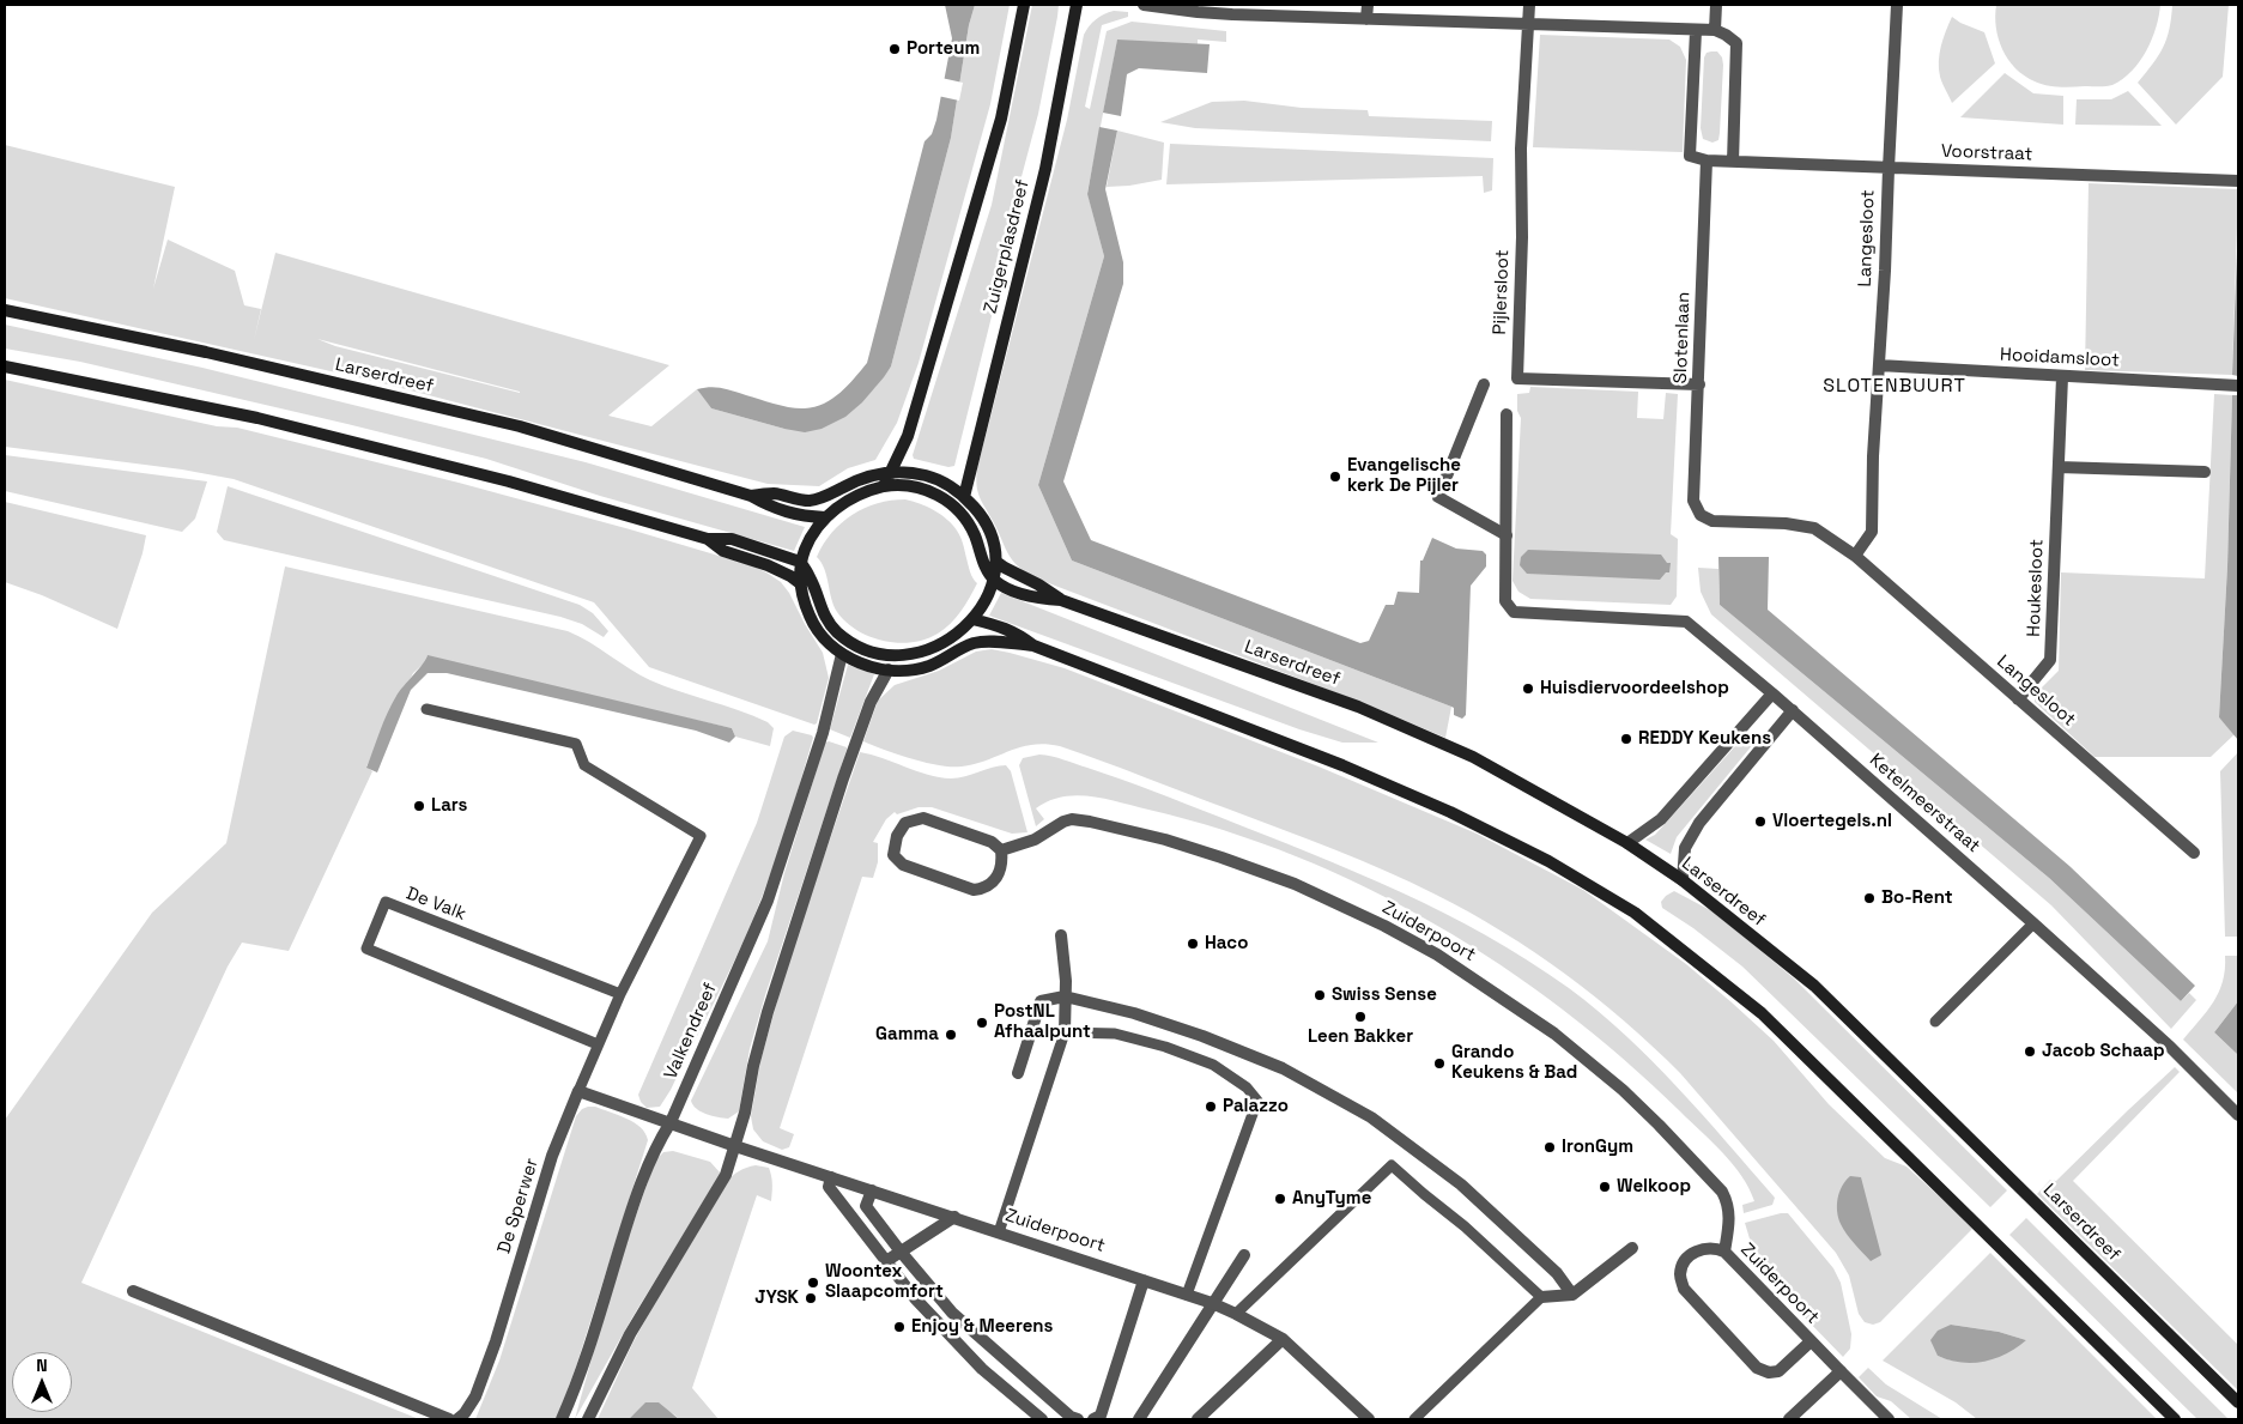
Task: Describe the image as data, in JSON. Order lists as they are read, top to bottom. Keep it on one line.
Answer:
{"streets":{"main road":["Zuigerplasdreef","Larserdreef"],"street":["Voorstraat","Langesloot","Pijlersloot","Slotenlaan","Hooidamsloot","Houkesloot","Ketelmeerstraat","Zuiderpoort","Valkendreef","De Sperwer"],"lane":["De Valk"]},"crossings":[["Voorstraat","Langesloot"],["Voorstraat","Slotenlaan"],["Langesloot","Slotenlaan"],["Langesloot","Hooidamsloot"],["Langesloot","Houkesloot"],["Pijlersloot","Slotenlaan"],["Hooidamsloot","Houkesloot"],["Zuiderpoort","Valkendreef"]],"districts":["SLOTENBUURT"],"places":["Porteum","Evangelische kerk De Pijler","Huisdiervoordeelshop","REDDY Keukens","Lars","Vloertegels.nl","Bo-Rent","Haco","Swiss Sense","Leen Bakker","PostNL Afhaalpunt","Gamma","Jacob Schaap","Grando Keukens & Bad","Palazzo","IronGym","Welkoop","AnyTyme","Woontex Slaapcomfort","JYSK","Enjoy & Meerens"],"north":"top"}
